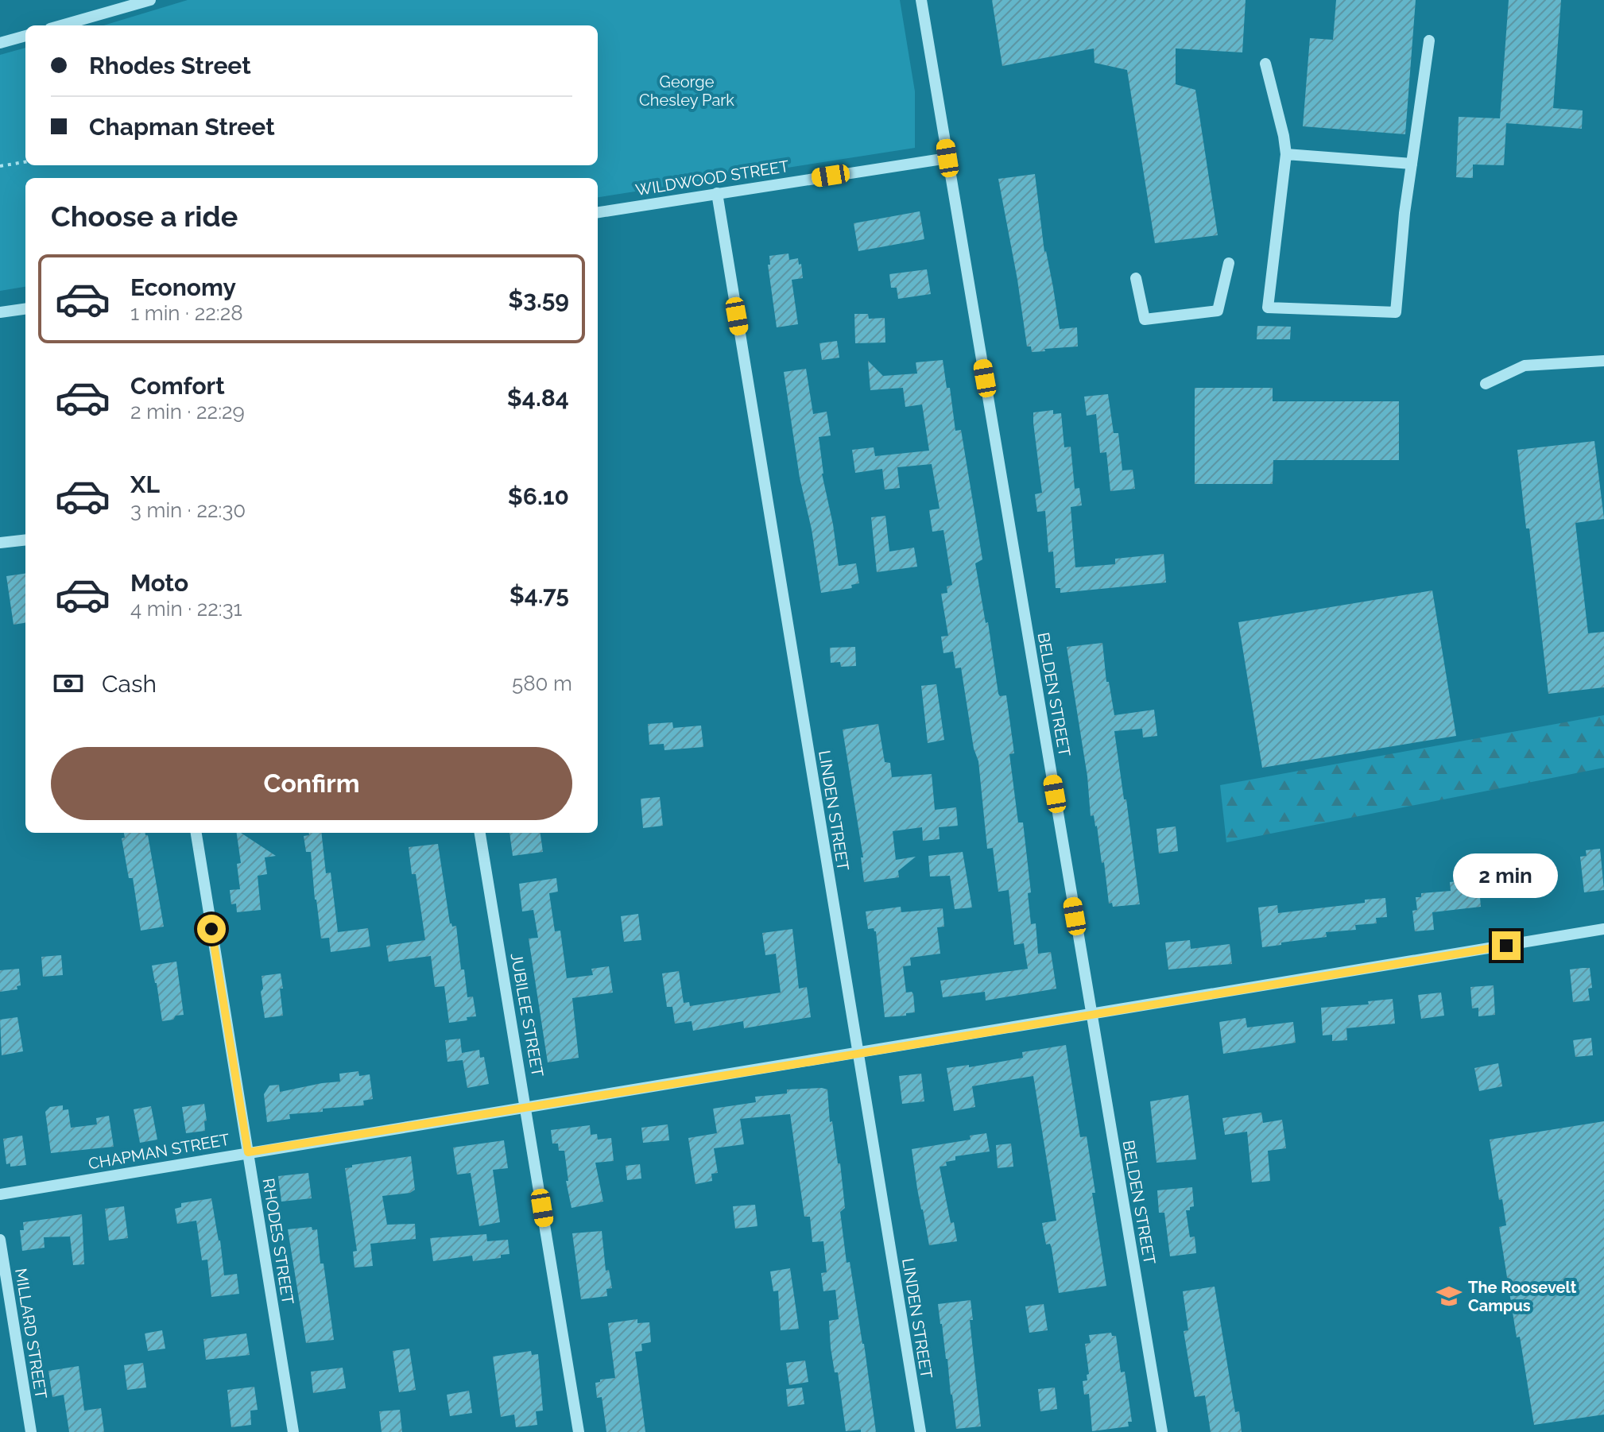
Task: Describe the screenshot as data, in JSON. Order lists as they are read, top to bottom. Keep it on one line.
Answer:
{"streets":{"street":["WILDWOOD STREET","BELDEN STREET","LINDEN STREET","JUBILEE STREET","CHAPMAN STREET","RHODES STREET","MILLARD STREET"]},"crossings":[["WILDWOOD STREET","BELDEN STREET"],["WILDWOOD STREET","LINDEN STREET"],["BELDEN STREET","CHAPMAN STREET"],["LINDEN STREET","CHAPMAN STREET"],["JUBILEE STREET","CHAPMAN STREET"],["CHAPMAN STREET","RHODES STREET"]],"parks":["George Chesley Park"],"places":{"school or university":["The Roosevelt Campus"]},"page":{"banner":["Rhodes Street","Chapman Street"],"heading":"Choose a ride","list":[{"name":"Economy","note":"1 min · 22:28","value":"$3.59"},{"name":"Comfort","note":"2 min · 22:29","value":"$4.84"},{"name":"XL","note":"3 min · 22:30","value":"$6.10"},{"name":"Moto","note":"4 min · 22:31","value":"$4.75"}],"pay":["Cash","580 m"],"buttons":"Confirm","bubble":"2 min"}}
